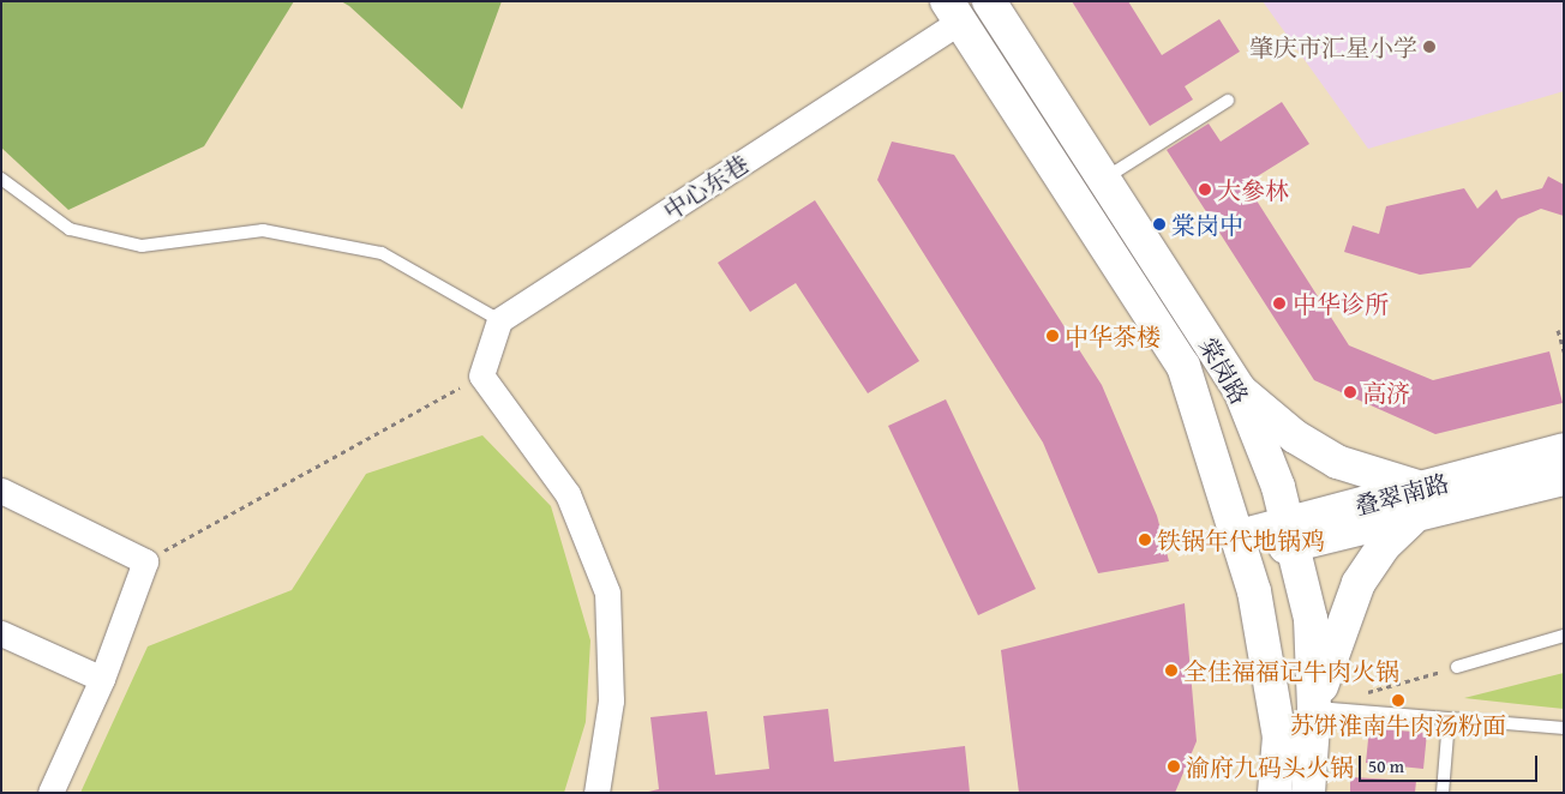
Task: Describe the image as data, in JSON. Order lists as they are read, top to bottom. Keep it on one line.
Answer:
{"streets":{"main road":["棠岗路","叠翠南路"],"street":["中心东巷"]},"crossings":[["中心东巷","棠岗路"],["棠岗路","叠翠南路"]],"places":["肇庆市汇星小学","大參林","棠岗中","中华诊所","中华茶楼","高济","铁锅年代地锅鸡","全佳福福记牛肉火锅","苏饼淮南牛肉汤粉面","渝府九码头火锅"],"scale_bar":"50 m"}
